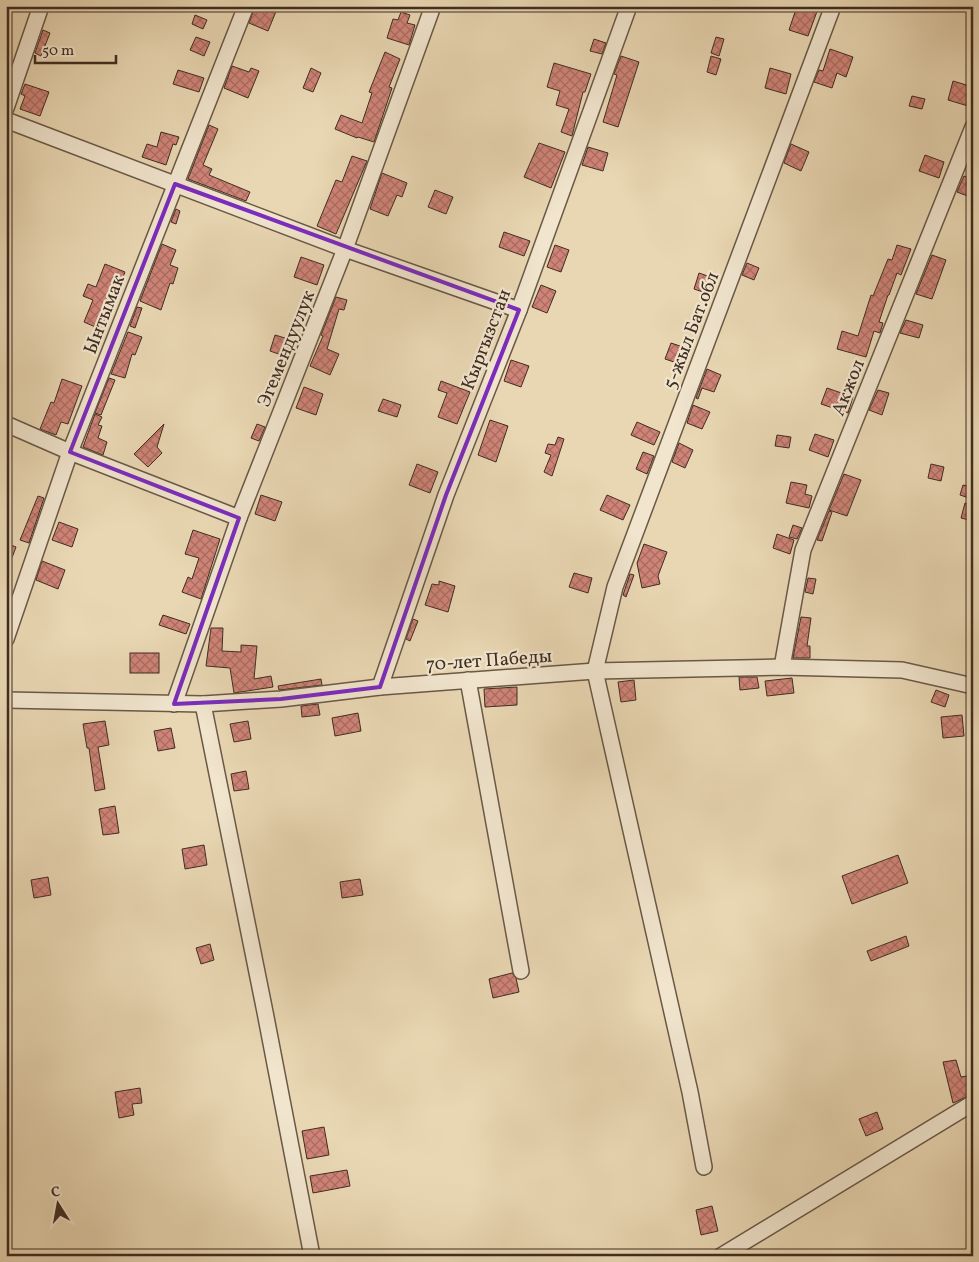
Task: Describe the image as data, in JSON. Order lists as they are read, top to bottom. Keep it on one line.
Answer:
{"streets":{"street":["Ынтымак","5-жыл Бат.обл","Кыргызстан","Эгемендуулук","Акжол","70-лет Пабеды"]},"crossings":[["5-жыл Бат.обл","70-лет Пабеды"],["Кыргызстан","70-лет Пабеды"],["Эгемендуулук","70-лет Пабеды"],["Акжол","70-лет Пабеды"]],"scale_bar":"50 m","north":"top"}
